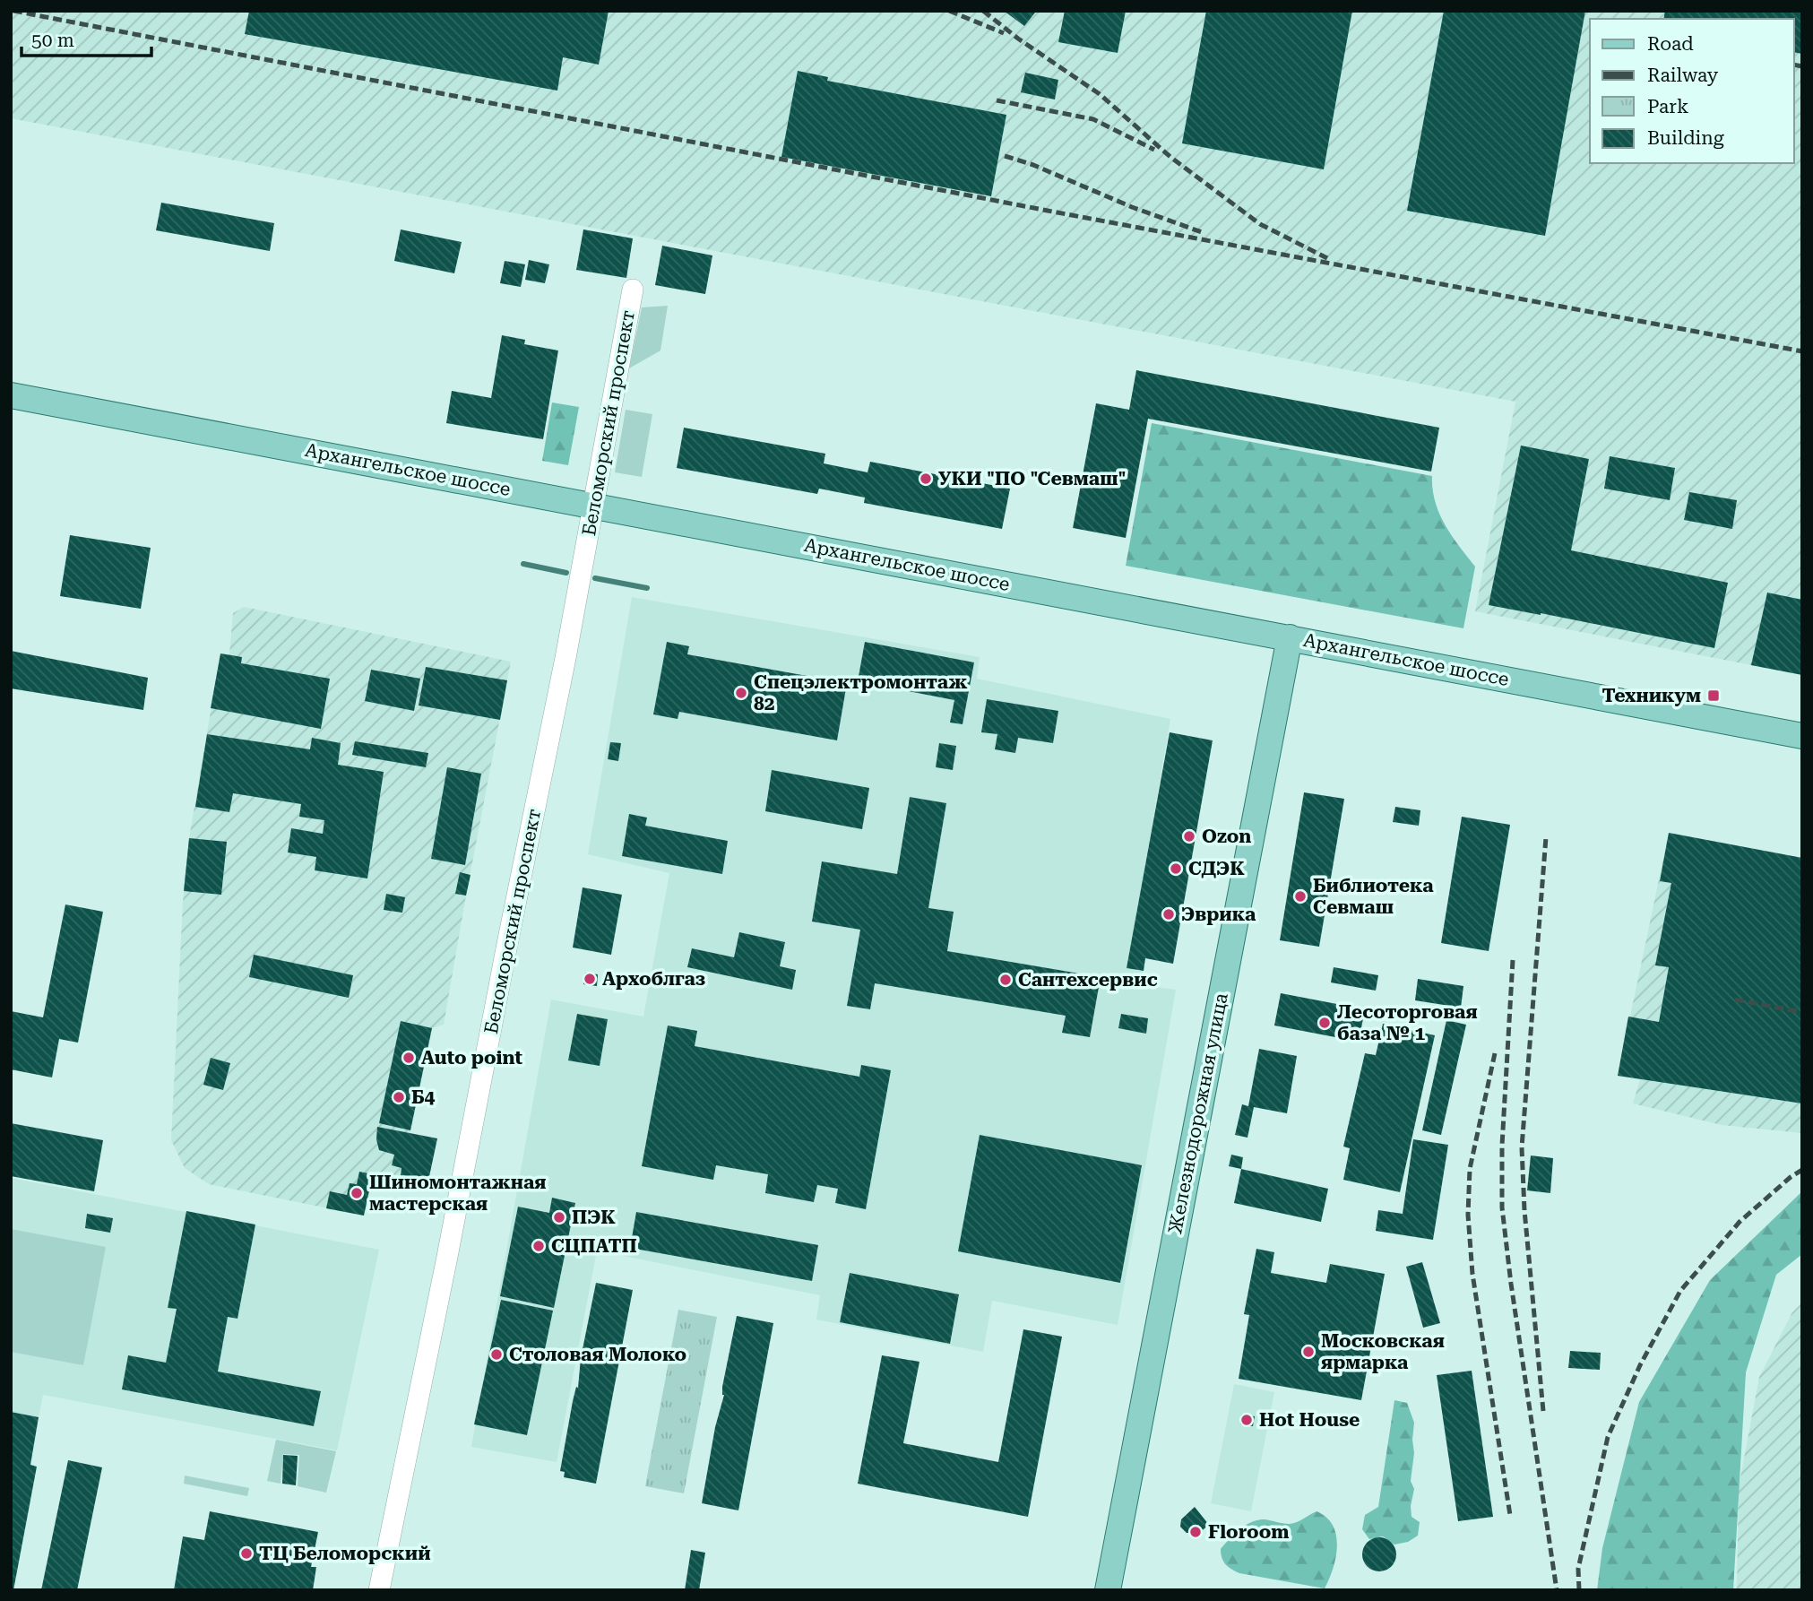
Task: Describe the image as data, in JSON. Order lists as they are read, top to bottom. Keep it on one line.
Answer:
{"streets":{"main road":["Архангельское шоссе","Железнодорожная улица"],"street":["Беломорский проспект"]},"crossings":[["Беломорский проспект","Архангельское шоссе"],["Архангельское шоссе","Железнодорожная улица"]],"places":{"other":["УКИ \"ПО \"Севмаш\"","Спецэлектромонтаж 82","Ozon","СДЭК","Библиотека Севмаш","Эврика","Архоблгаз","Сантехсервис","Лесоторговая база № 1","Auto point","Б4","Шиномонтажная мастерская","ПЭК","СЦПАТП","Московская ярмарка","Столовая Молоко","Hot House","Floroom","ТЦ Беломорский"],"transit":["Техникум"]},"legend":["Road","Railway","Park","Building"],"scale_bar":"50 m"}
